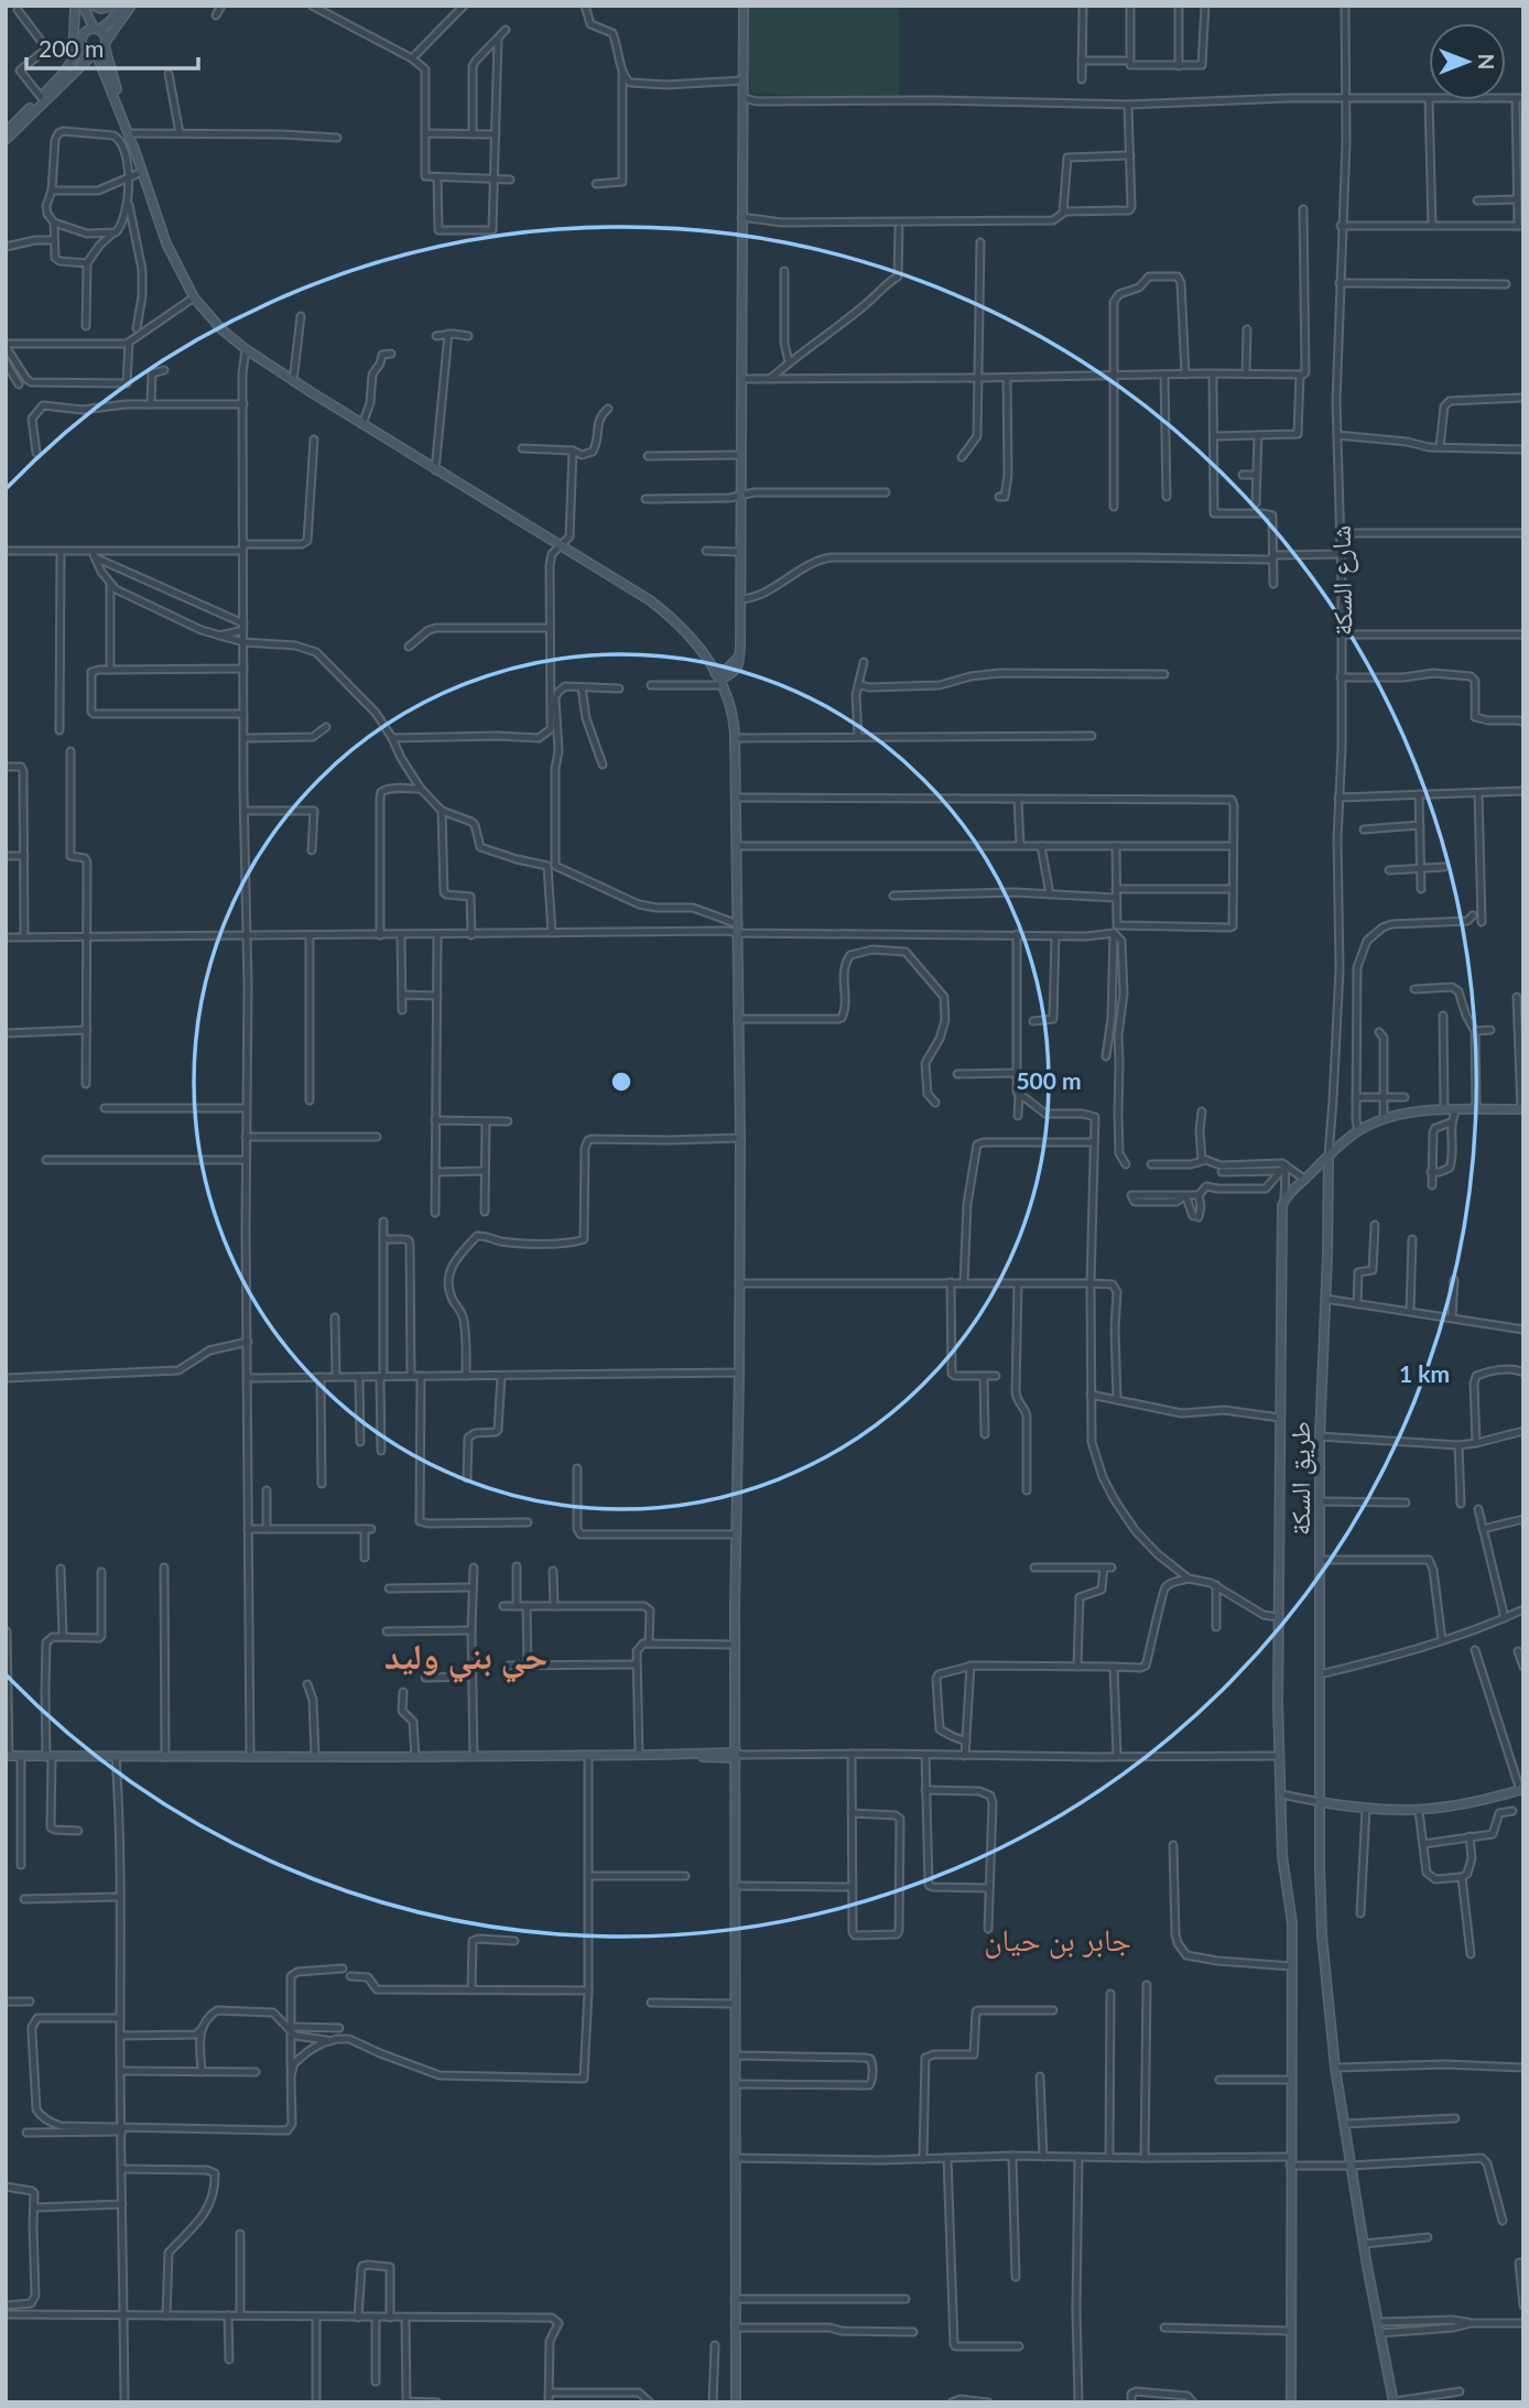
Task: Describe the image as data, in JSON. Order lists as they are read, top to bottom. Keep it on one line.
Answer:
{"streets":{"main road":["طريق السكة"],"street":["شارع السكة"]},"crossings":[["شارع السكة","طريق السكة"]],"districts":["حي بني وليد","جابر بن حيان"],"scale_bar":"200 m","north":"right","rings":["500 m","1 km"]}
